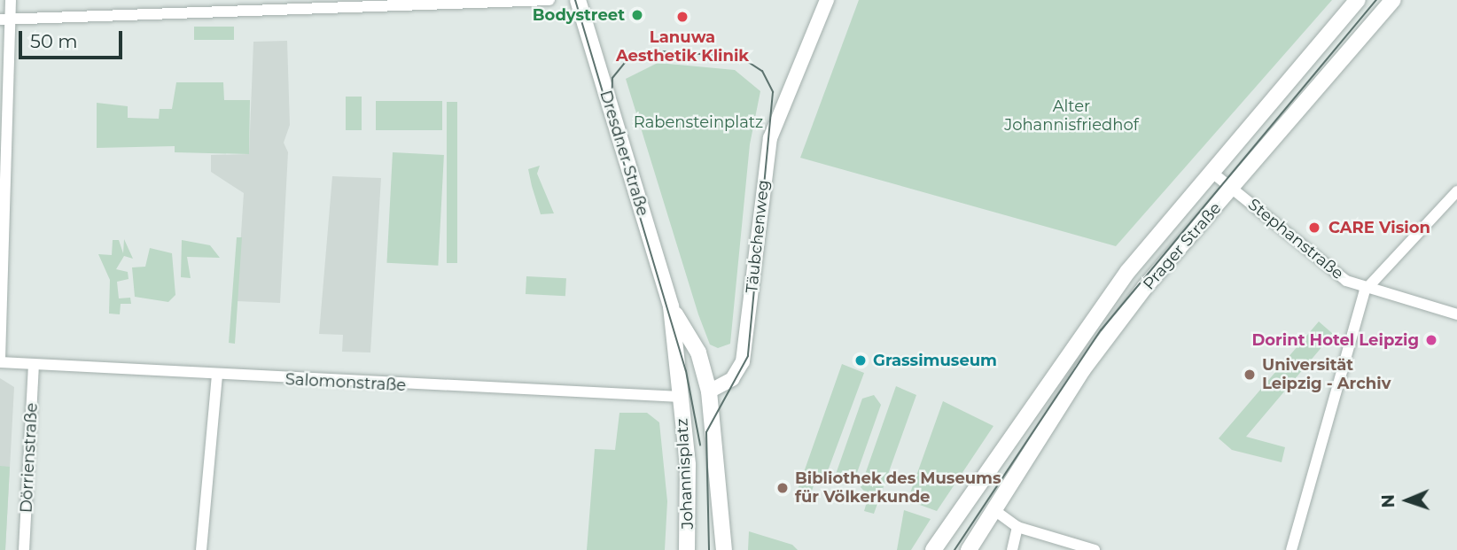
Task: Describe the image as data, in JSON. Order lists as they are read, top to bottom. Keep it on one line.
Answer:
{"streets":{"main road":["Dresdner Straße","Täubchenweg","Prager Straße","Johannisplatz"],"street":["Stephanstraße","Salomonstraße","Dörrienstraße"]},"crossings":[["Dresdner Straße","Täubchenweg"],["Dresdner Straße","Salomonstraße"],["Dresdner Straße","Johannisplatz"],["Täubchenweg","Salomonstraße"],["Täubchenweg","Johannisplatz"],["Stephanstraße","Prager Straße"],["Salomonstraße","Dörrienstraße"],["Salomonstraße","Johannisplatz"]],"parks":["Alter Johannisfriedhof","Rabensteinplatz"],"places":["Bodystreet","Lanuwa Aesthetik Klinik","CARE Vision","Dorint Hotel Leipzig","Grassimuseum","Universität Leipzig - Archiv","Bibliothek des Museums für Völkerkunde"],"scale_bar":"50 m","north":"left"}
